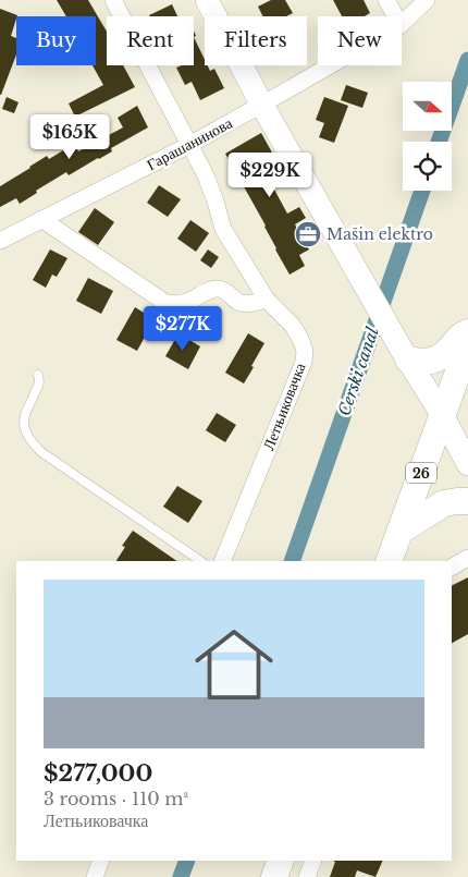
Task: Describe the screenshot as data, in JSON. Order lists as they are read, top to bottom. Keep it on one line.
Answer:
{"streets":{"main road":["26"],"street":["Гарашанинова","Летњиковачка"]},"crossings":[["Гарашанинова","Летњиковачка"]],"water":["Cerski canal"],"places":{"office":["Mašin elektro"]},"north":"right","page":{"chip":["Buy","Rent","Filters","New"],"price":["$165K","$229K","$277K"],"list":[{"name":"$277,000","note":"3 rooms · 110 m² · Летњиковачка"}]}}
